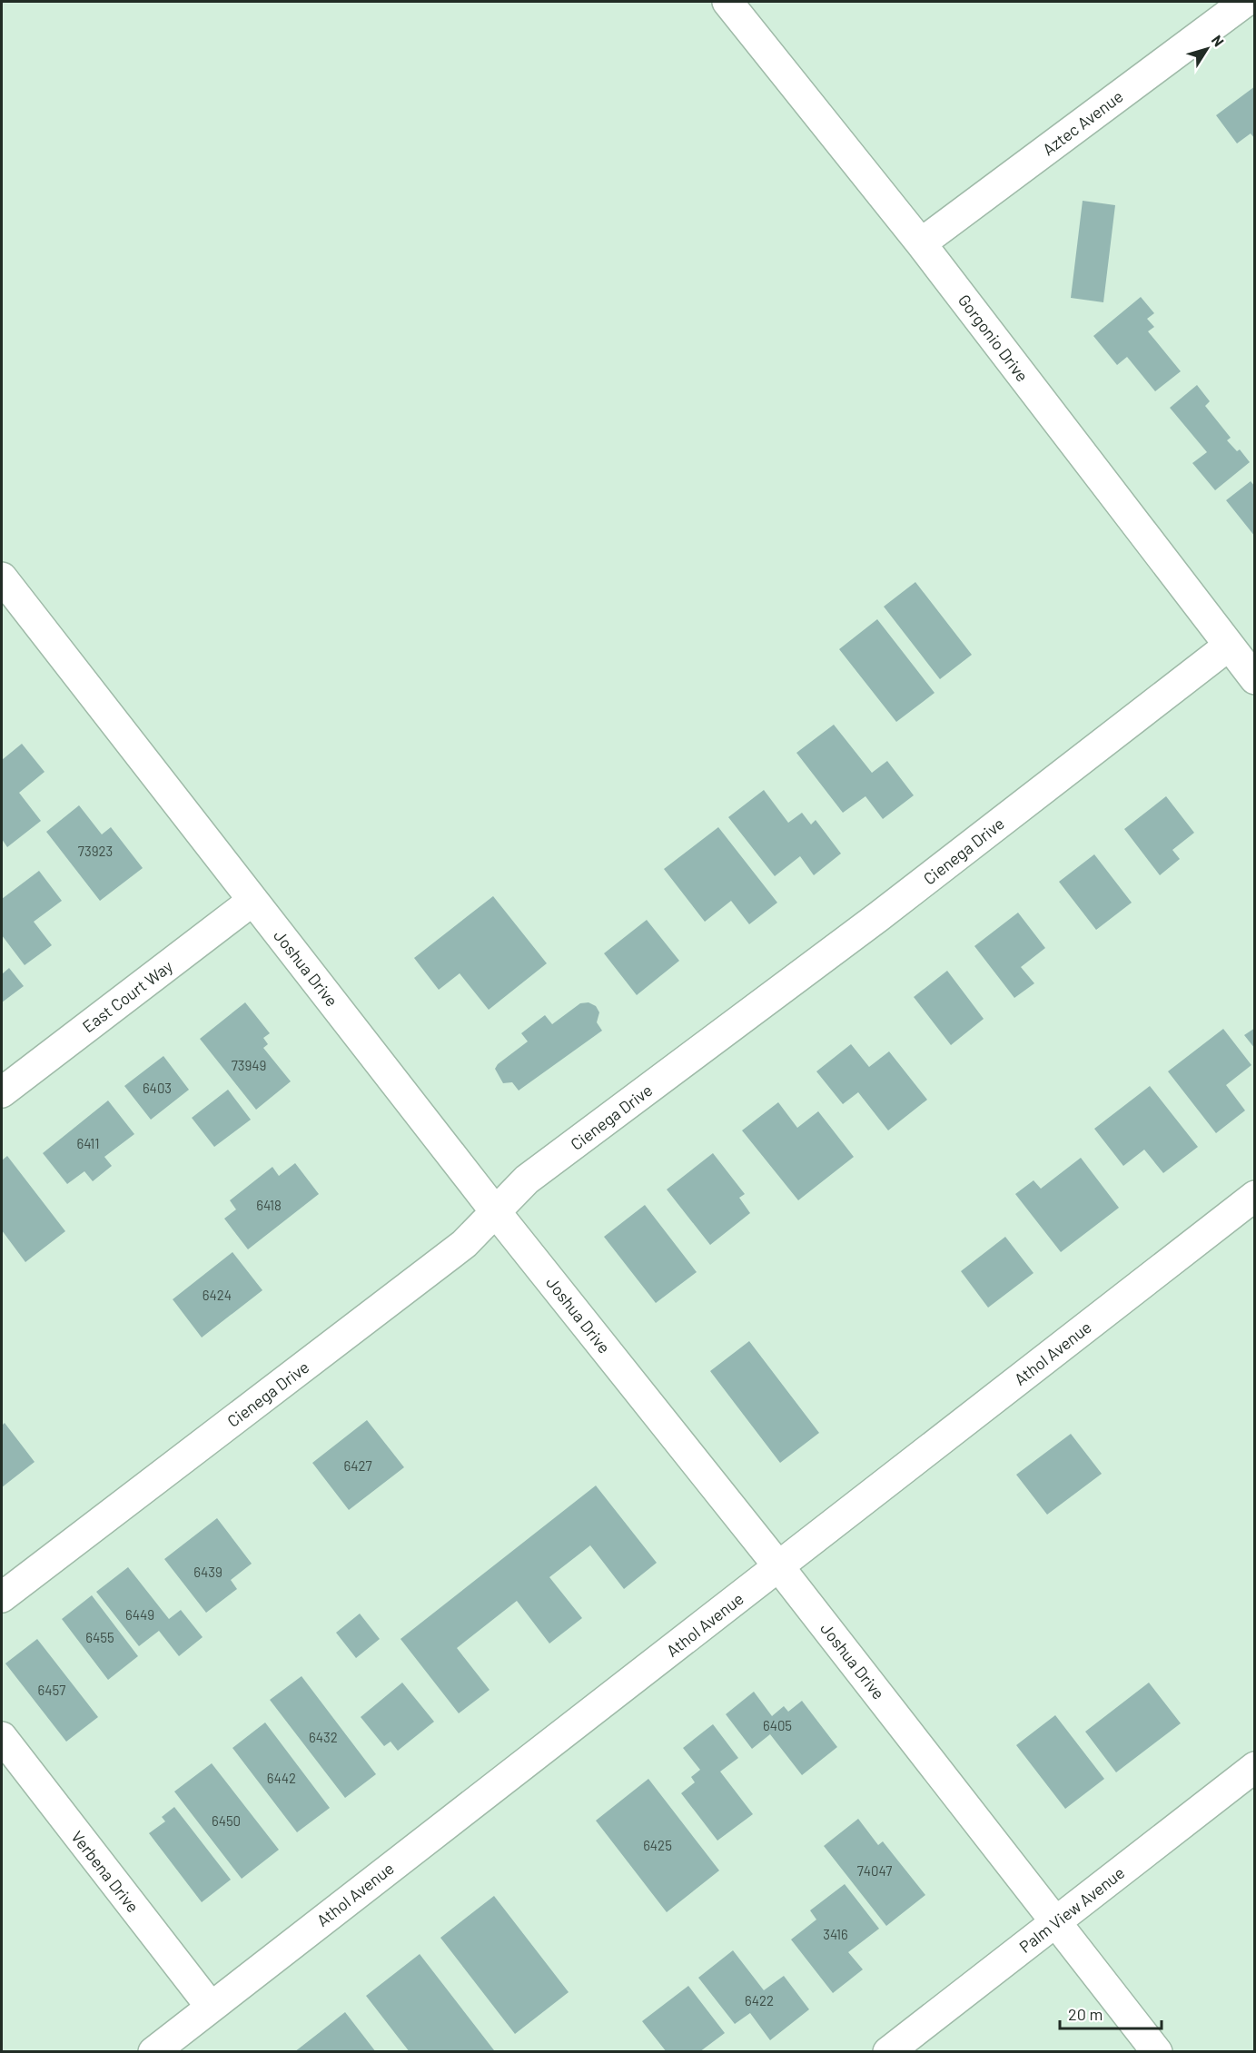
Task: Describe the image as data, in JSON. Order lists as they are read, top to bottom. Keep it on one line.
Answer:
{"streets":{"street":["Aztec Avenue","Gorgonio Drive","Cienega Drive","Joshua Drive","East Court Way","Athol Avenue","Verbena Drive","Palm View Avenue"]},"crossings":[["Aztec Avenue","Gorgonio Drive"],["Gorgonio Drive","Cienega Drive"],["Cienega Drive","Joshua Drive"],["Joshua Drive","East Court Way"],["Joshua Drive","Athol Avenue"],["Joshua Drive","Palm View Avenue"],["Athol Avenue","Verbena Drive"]],"house_numbers":["73923","73949","6403","6411","6418","6424","6427","6439","6449","6455","6457","6405","6432","6442","6450","6425","74047","3416","6422"],"scale_bar":"20 m","north":"top right"}
